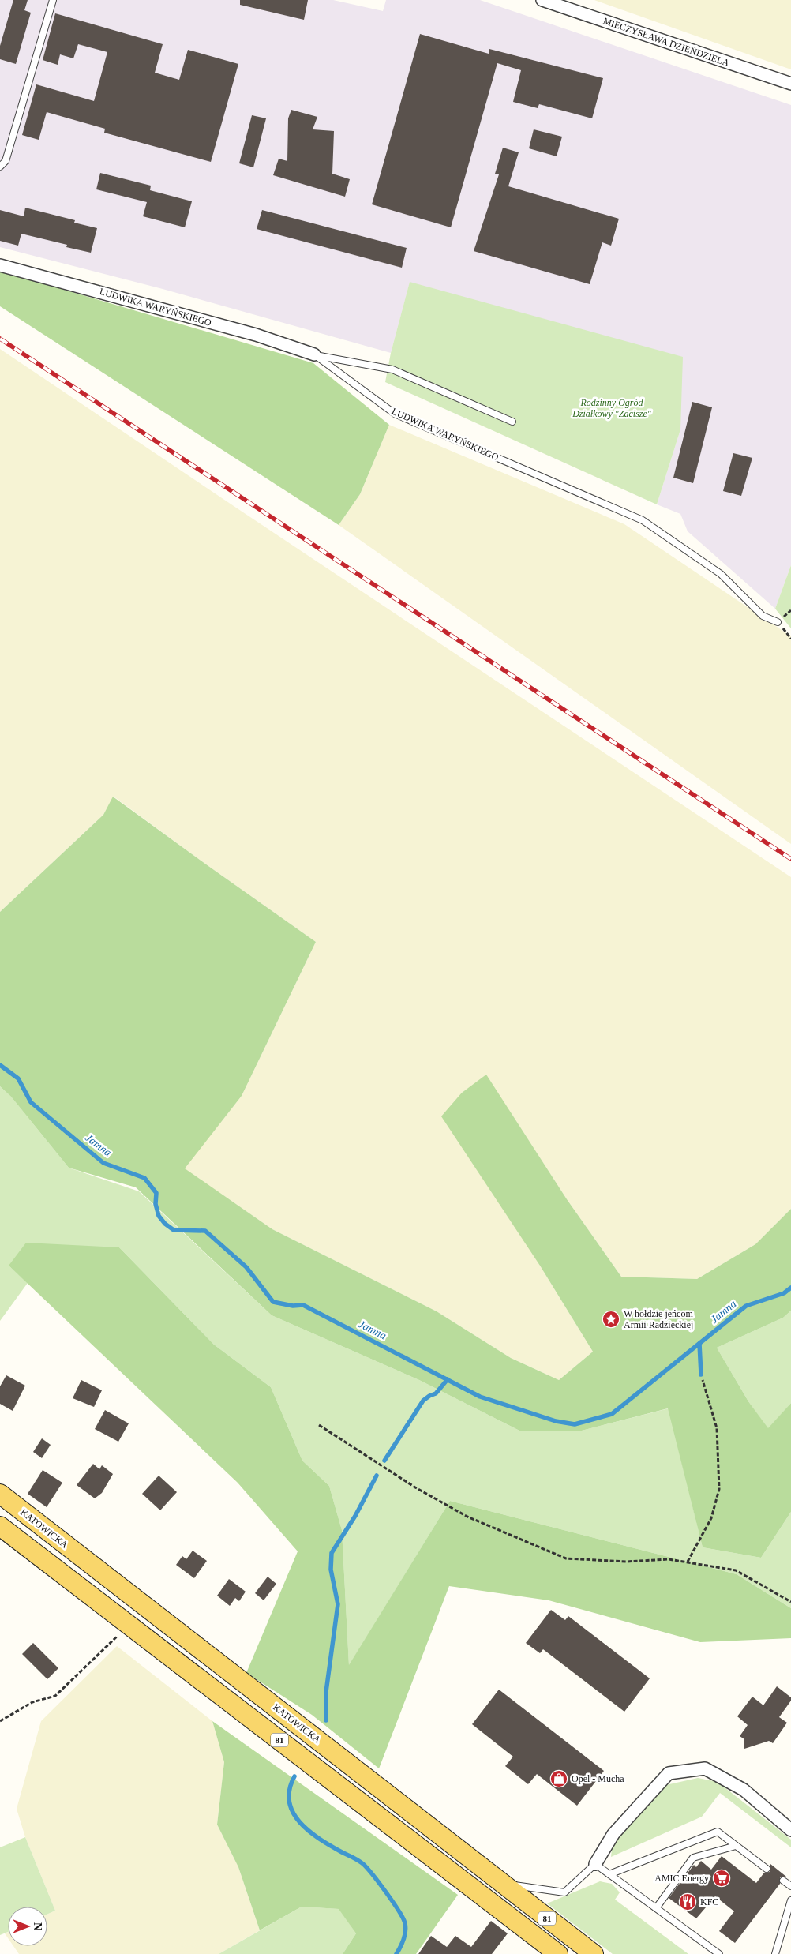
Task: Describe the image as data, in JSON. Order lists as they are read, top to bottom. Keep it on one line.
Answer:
{"streets":{"main road":["KATOWICKA","81"],"street":["MIECZYSŁAWA DZIEŃDZIELA","LUDWIKA WARYŃSKIEGO"]},"water":["Jamna"],"parks":["Rodzinny Ogród Działkowy \"Zacisze\""],"places":{"place":["W hołdzie jeńcom Armii Radzieckiej"],"shop":["Opel - Mucha"],"supermarket":["AMIC Energy"],"restaurant":["KFC"]},"north":"right"}
